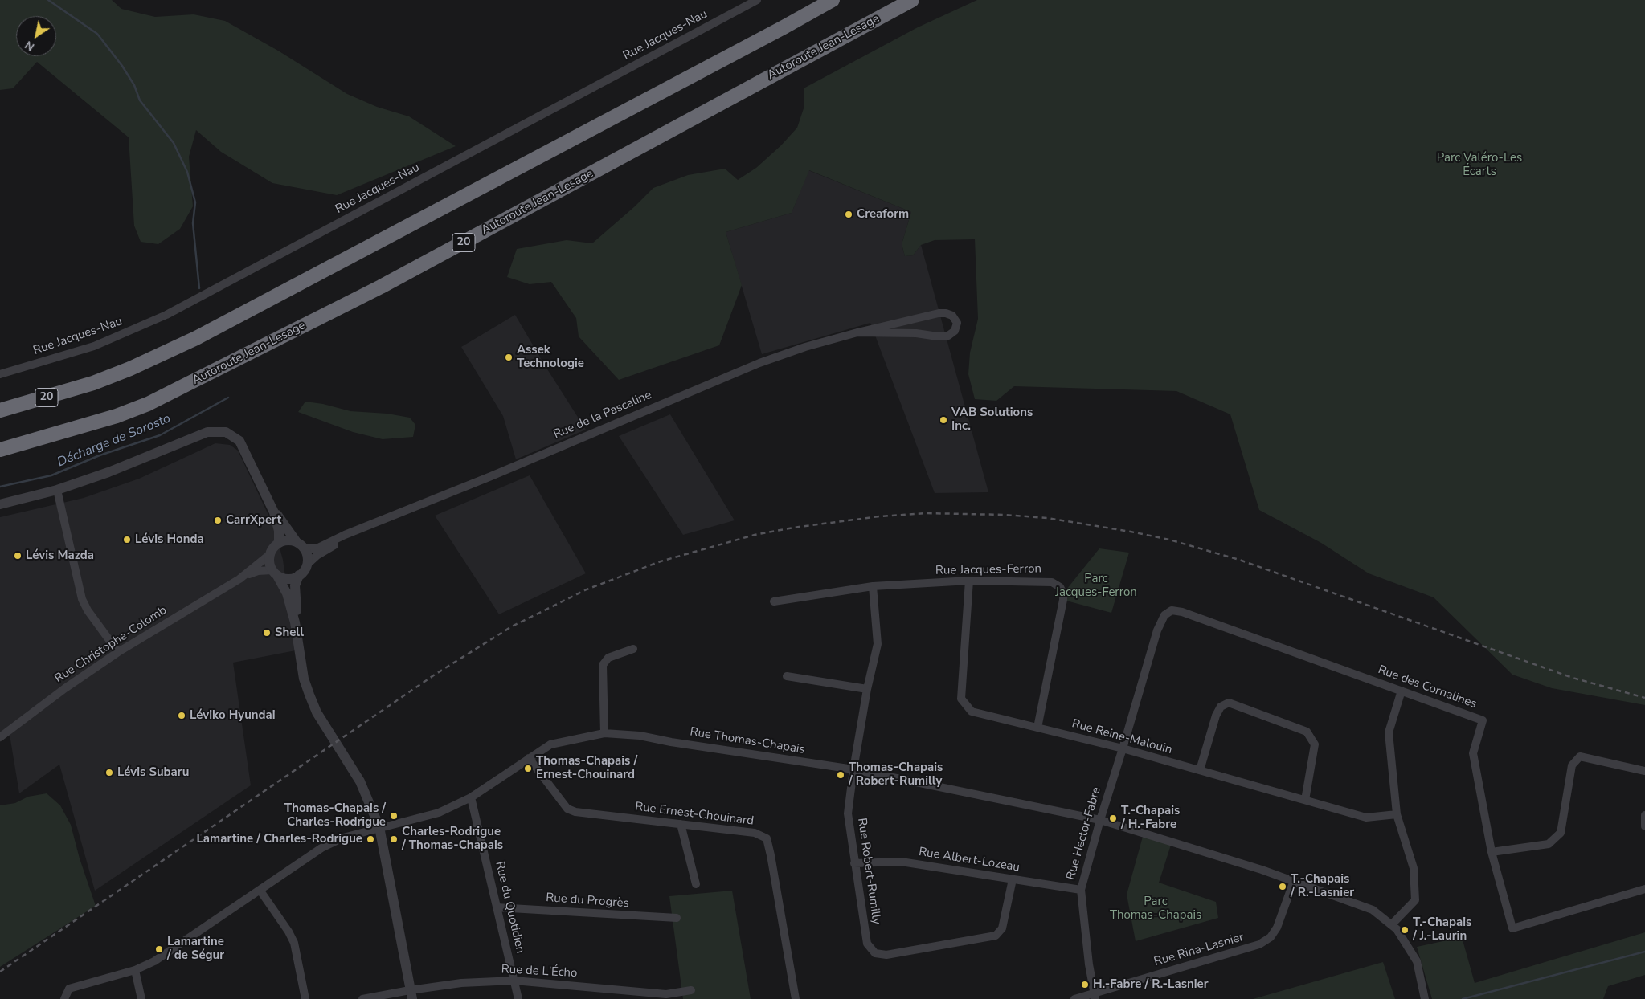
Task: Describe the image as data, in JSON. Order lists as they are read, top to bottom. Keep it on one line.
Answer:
{"streets":{"highway":["Autoroute Jean-Lesage","20"],"street":["Rue Jacques-Nau","Rue de la Pascaline","Rue Jacques-Ferron","Rue Christophe-Colomb","Rue des Cornalines","Rue Reine-Malouin","Rue Thomas-Chapais","Rue Ernest-Chouinard","Rue Hector-Fabre","Rue Albert-Lozeau","Rue Robert-Rumilly","Rue du Progrès","Rue du Quotidien","Rue Rina-Lasnier","Rue de L'Écho"]},"crossings":[["Rue de la Pascaline","Rue Christophe-Colomb"],["Rue Jacques-Ferron","Rue Reine-Malouin"],["Rue Jacques-Ferron","Rue Robert-Rumilly"],["Rue des Cornalines","Rue Reine-Malouin"],["Rue des Cornalines","Rue Hector-Fabre"],["Rue Reine-Malouin","Rue Hector-Fabre"],["Rue Thomas-Chapais","Rue Ernest-Chouinard"],["Rue Thomas-Chapais","Rue Hector-Fabre"],["Rue Thomas-Chapais","Rue Robert-Rumilly"],["Rue Thomas-Chapais","Rue du Quotidien"],["Rue Thomas-Chapais","Rue Rina-Lasnier"],["Rue Hector-Fabre","Rue Albert-Lozeau"],["Rue Hector-Fabre","Rue Rina-Lasnier"],["Rue Albert-Lozeau","Rue Robert-Rumilly"],["Rue du Progrès","Rue du Quotidien"],["Rue du Quotidien","Rue de L'Écho"]],"water":["Décharge de Sorosto"],"parks":["Parc Valéro-Les Écarts","Parc Jacques-Ferron","Parc Thomas-Chapais"],"places":["Creaform","Assek Technologie","VAB Solutions Inc.","CarrXpert","Lévis Honda","Lévis Mazda","Shell","Léviko Hyundai","Thomas-Chapais / Ernest-Chouinard","Lévis Subaru","Thomas-Chapais / Robert-Rumilly","Thomas-Chapais / Charles-Rodrigue","T.-Chapais / H.-Fabre","Lamartine / Charles-Rodrigue","Charles-Rodrigue / Thomas-Chapais","T.-Chapais / R.-Lasnier","T.-Chapais / J.-Laurin","Lamartine / de Ségur","H.-Fabre / R.-Lasnier"],"north":"bottom left"}
